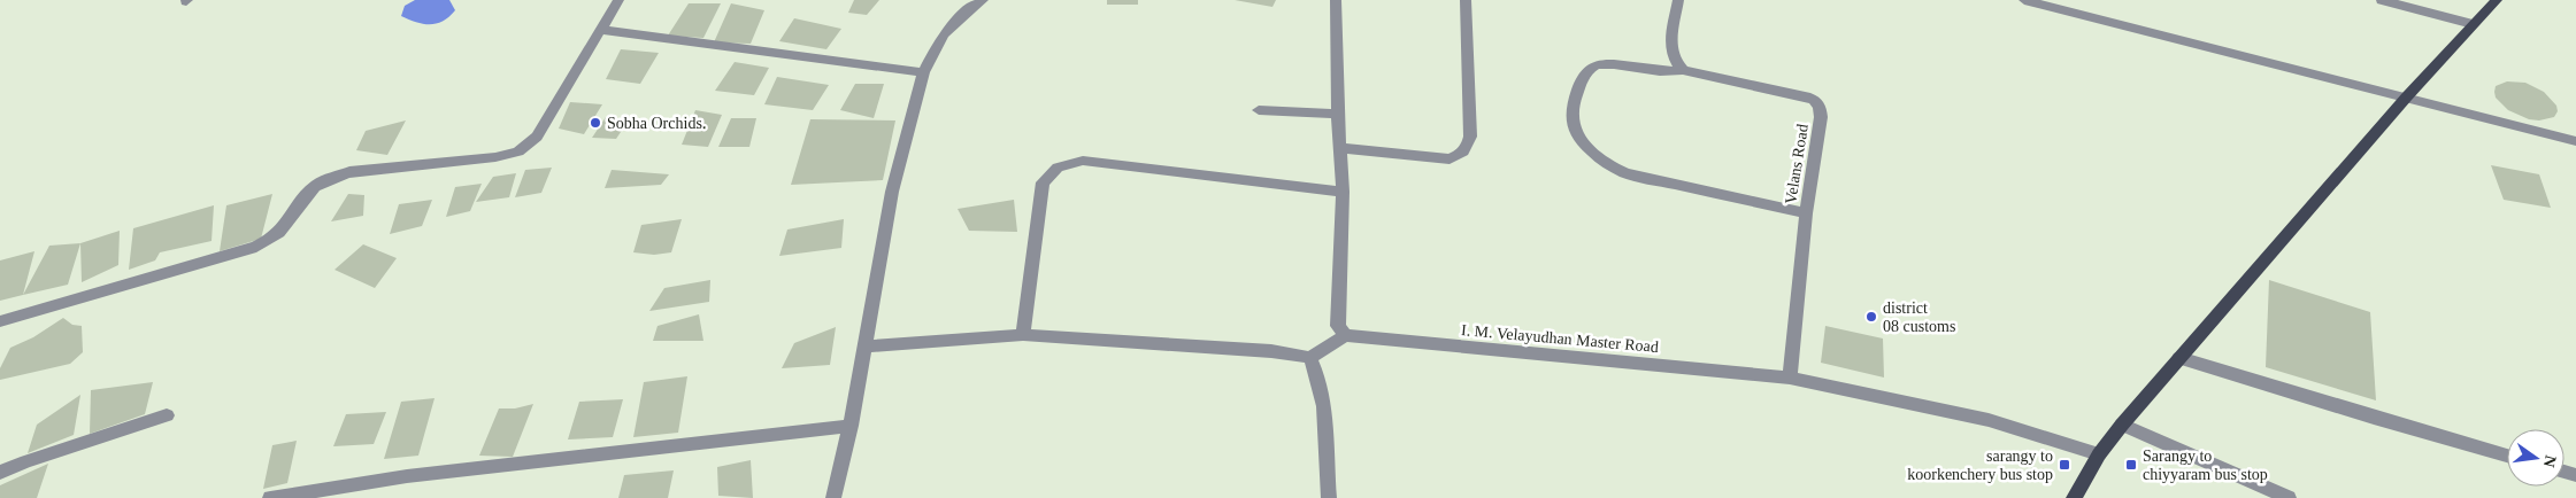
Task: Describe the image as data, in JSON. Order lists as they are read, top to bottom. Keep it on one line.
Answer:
{"streets":{"street":["Velans Road","I. M. Velayudhan Master Road"]},"crossings":[["Velans Road","I. M. Velayudhan Master Road"]],"places":{"other":["Sobha Orchids.","district 08 customs"],"transit":["sarangy to koorkenchery bus stop","Sarangy to chiyyaram bus stop"]},"north":"right"}
